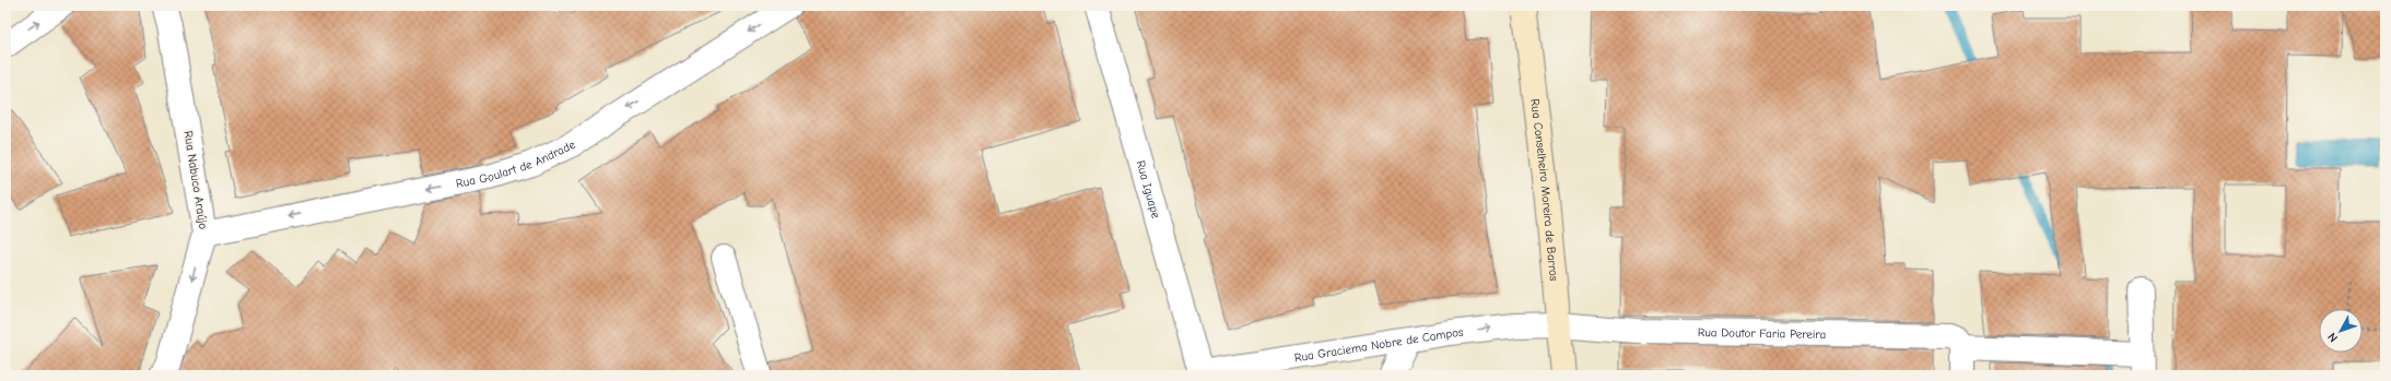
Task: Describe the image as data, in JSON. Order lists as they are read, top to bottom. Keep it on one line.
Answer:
{"streets":{"main road":["Rua Conselheiro Moreira de Barros"],"street":["Rua Goulart de Andrade","Rua Nabuco Araújo","Rua Iguape","Rua Doutor Faria Pereira","Rua Graciema Nobre de Campos"]},"crossings":[["Rua Goulart de Andrade","Rua Nabuco Araújo"],["Rua Iguape","Rua Graciema Nobre de Campos"],["Rua Conselheiro Moreira de Barros","Rua Doutor Faria Pereira"],["Rua Conselheiro Moreira de Barros","Rua Graciema Nobre de Campos"],["Rua Doutor Faria Pereira","Rua Graciema Nobre de Campos"]],"one_way":["Rua Goulart de Andrade","Rua Nabuco Araújo","Rua Graciema Nobre de Campos"],"north":"bottom left"}
